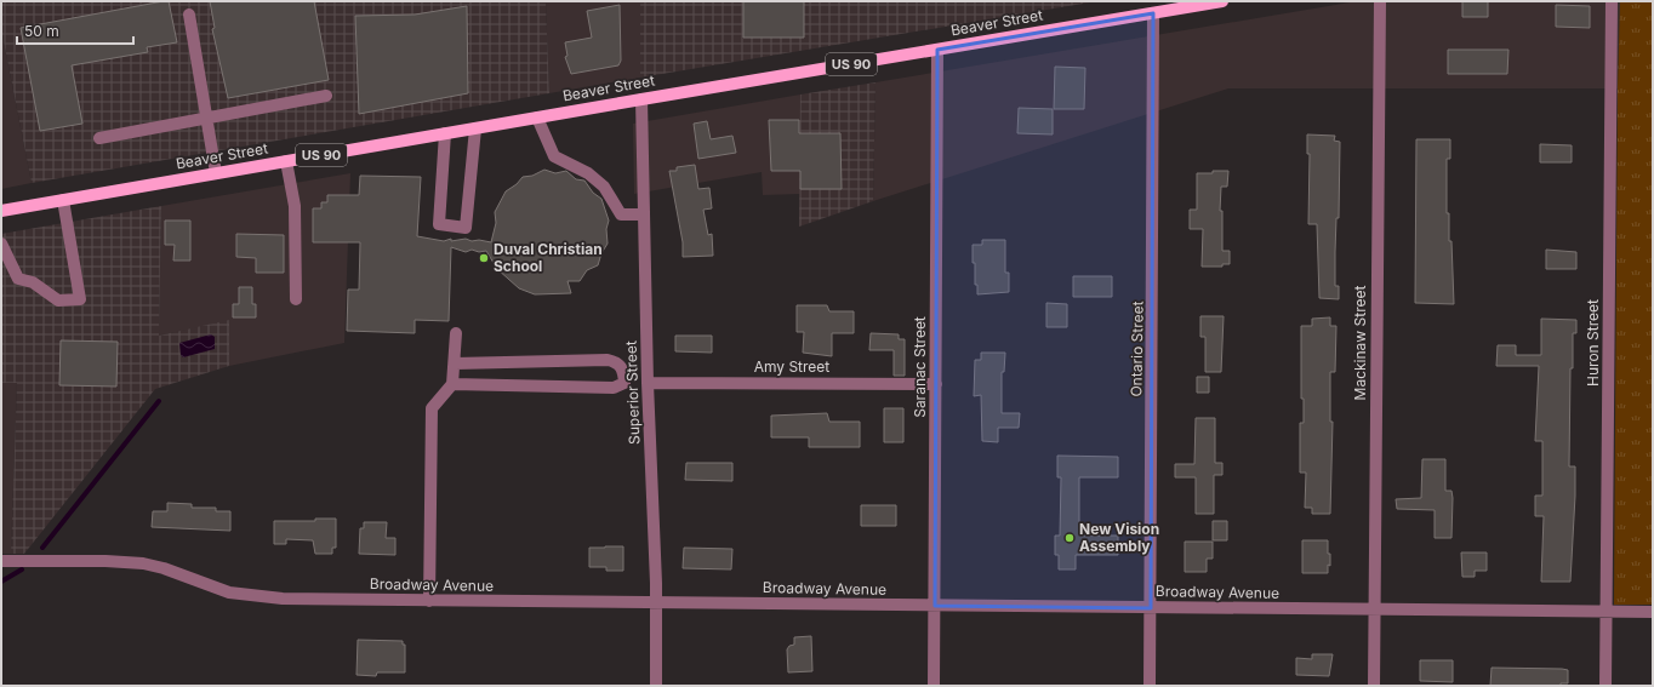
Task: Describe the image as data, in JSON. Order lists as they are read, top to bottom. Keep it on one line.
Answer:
{"streets":{"main road":["Beaver Street","US 90"],"street":["Mackinaw Street","Huron Street","Ontario Street","Amy Street","Saranac Street","Superior Street","Broadway Avenue"]},"crossings":[["Beaver Street","Ontario Street"],["Beaver Street","Saranac Street"],["Beaver Street","Superior Street"],["Mackinaw Street","Broadway Avenue"],["Huron Street","Broadway Avenue"],["Ontario Street","Broadway Avenue"],["Amy Street","Saranac Street"],["Amy Street","Superior Street"],["Saranac Street","Broadway Avenue"],["Superior Street","Broadway Avenue"]],"places":["Duval Christian School","New Vision Assembly"],"scale_bar":"50 m"}
